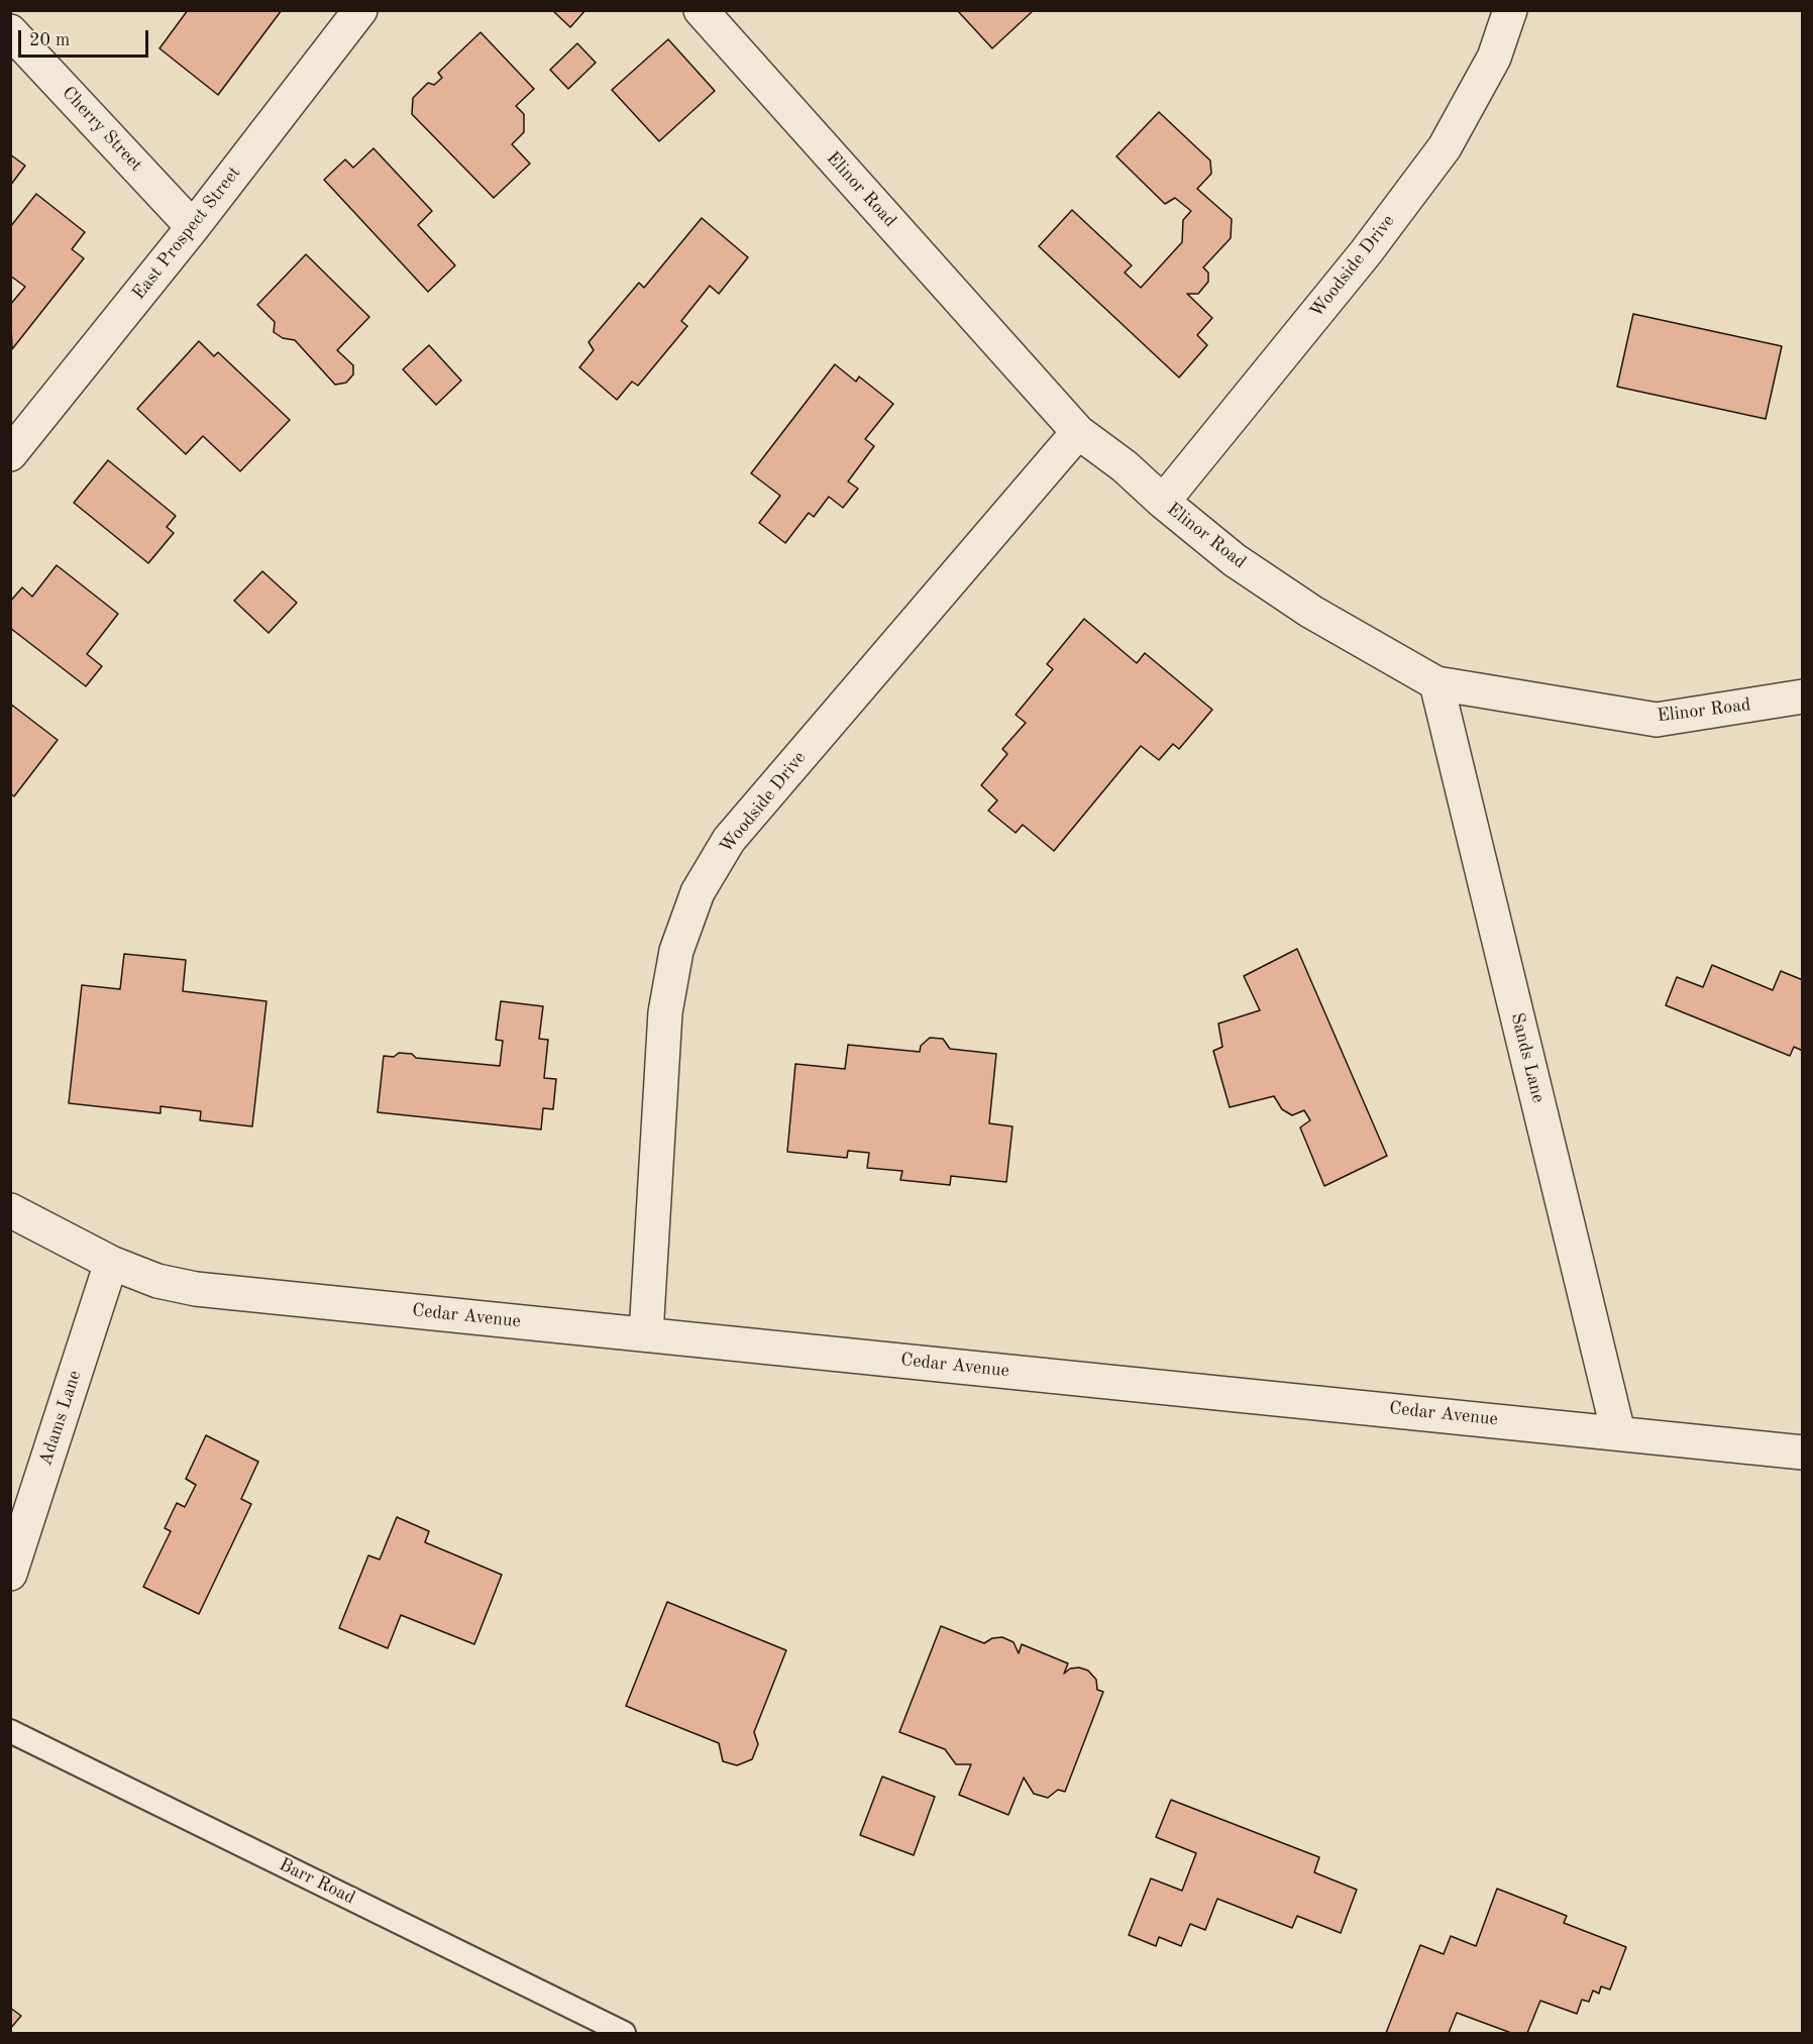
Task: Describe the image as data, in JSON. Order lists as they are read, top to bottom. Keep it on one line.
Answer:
{"streets":{"street":["Cherry Street","Elinor Road","East Prospect Street","Woodside Drive","Sands Lane","Cedar Avenue","Adams Lane"],"lane":["Barr Road"]},"crossings":[["Cherry Street","East Prospect Street"],["Elinor Road","Woodside Drive"],["Elinor Road","Sands Lane"],["Woodside Drive","Cedar Avenue"],["Sands Lane","Cedar Avenue"],["Cedar Avenue","Adams Lane"]],"scale_bar":"20 m"}
